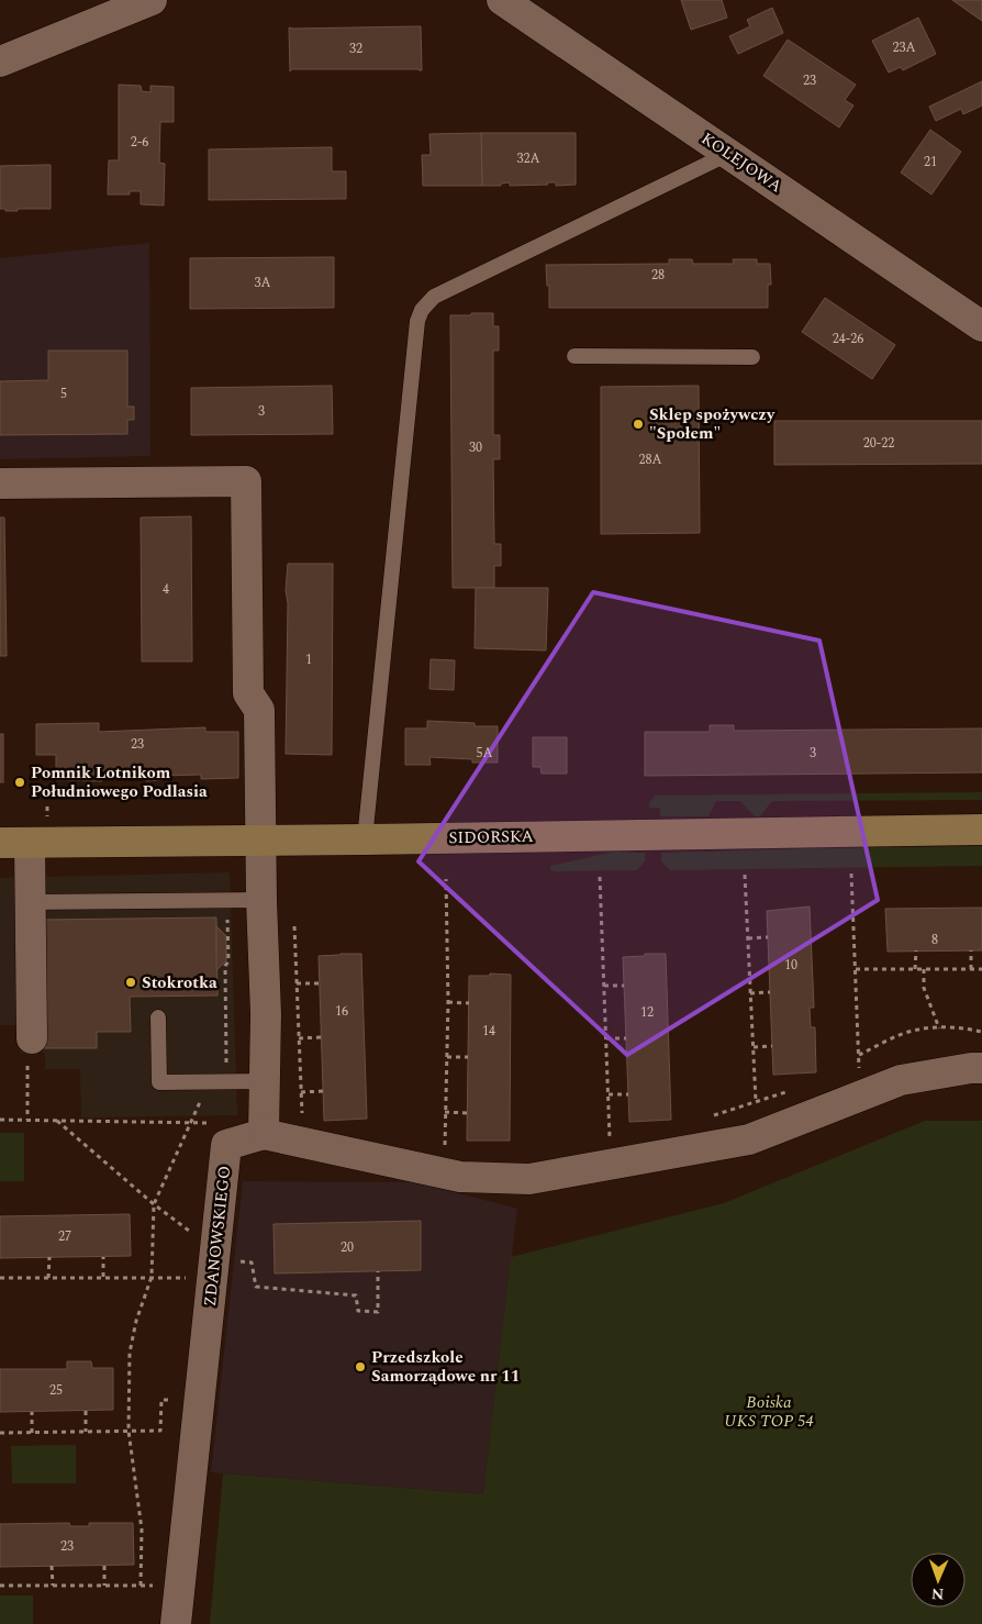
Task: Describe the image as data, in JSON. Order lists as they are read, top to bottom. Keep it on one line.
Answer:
{"streets":{"street":["KOLEJOWA","SIDORSKA","ZDANOWSKIEGO"]},"parks":["Boiska UKS TOP 54"],"places":["Sklep spożywczy \"Społem\"","Pomnik Lotnikom Południowego Podlasia","Stokrotka","Przedszkole Samorządowe nr 11"],"house_numbers":["23A","32","23","2-6","32A","21","28","3A","24-26","5","3","20-22","30","28A","4","1","23","5A","3","8","10","16","12","14","27","20","25","23"],"north":"bottom"}
